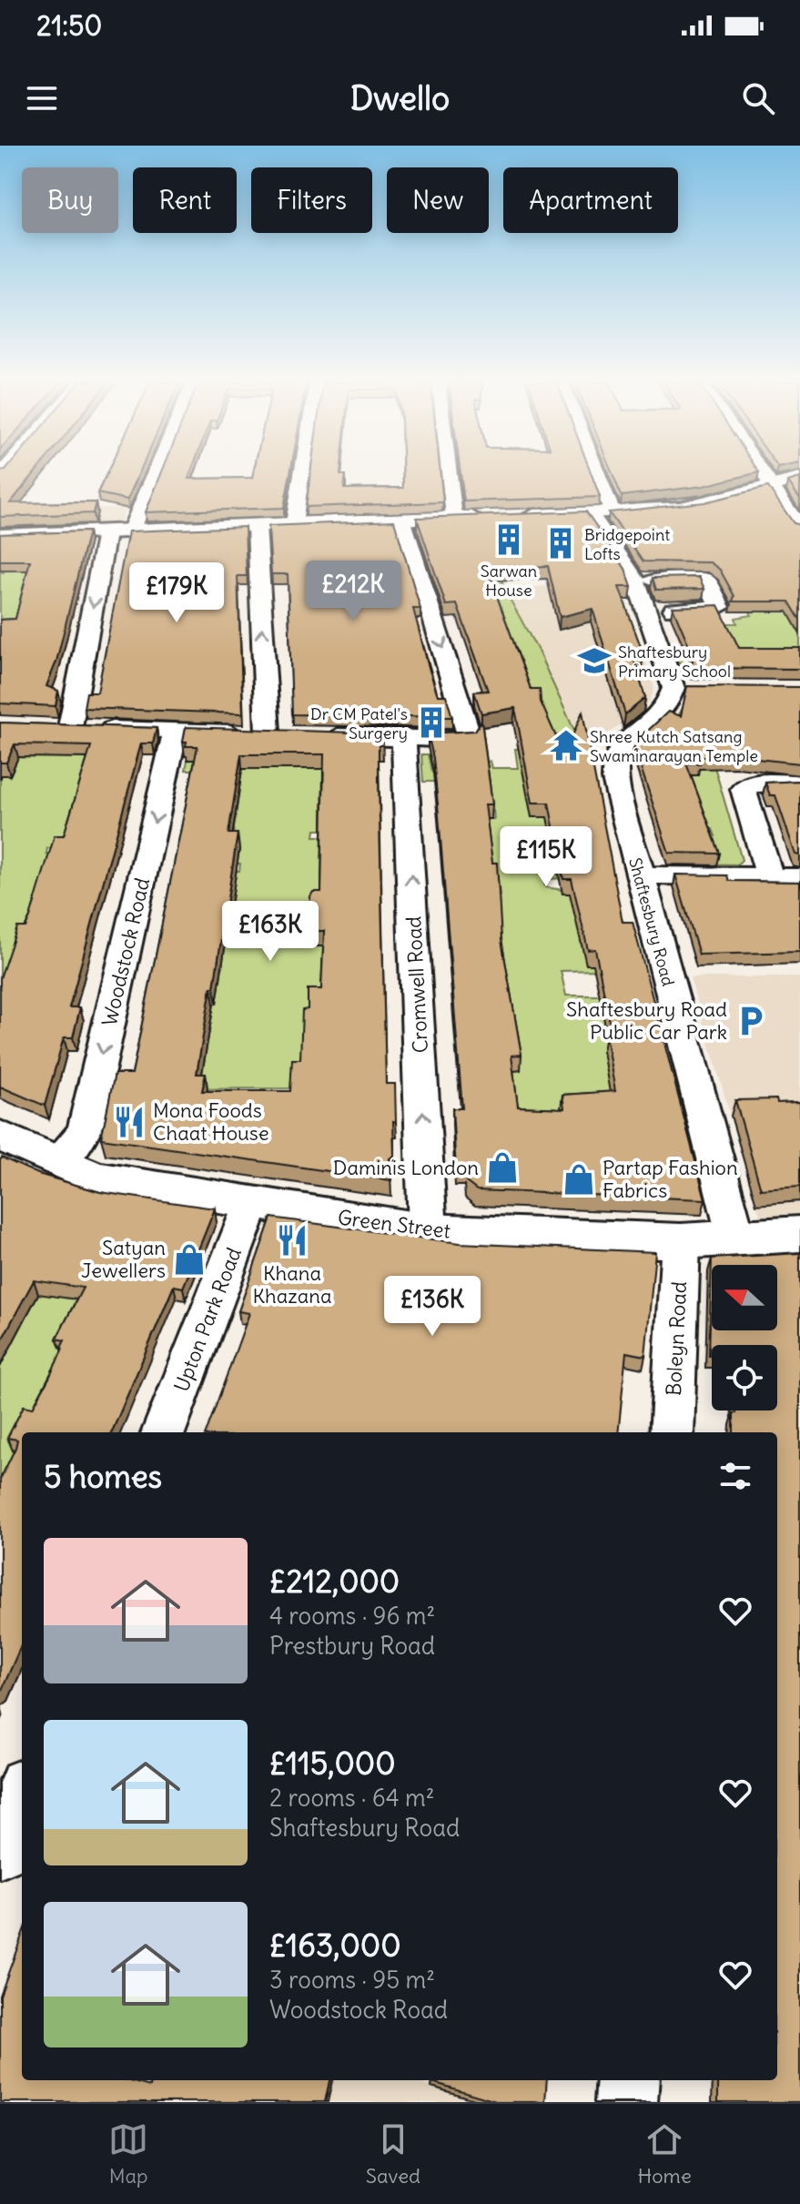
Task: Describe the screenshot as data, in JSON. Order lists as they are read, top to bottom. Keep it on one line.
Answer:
{"streets":{"main road":["Green Street"],"street":["Shaftesbury Road","Woodstock Road","Cromwell Road","Upton Park Road","Boleyn Road"]},"crossings":[["Shaftesbury Road","Green Street"],["Woodstock Road","Green Street"],["Cromwell Road","Green Street"],["Green Street","Upton Park Road"],["Green Street","Boleyn Road"]],"one_way":["Woodstock Road","Cromwell Road"],"places":{"building":["Sarwan House","Bridgepoint Lofts","Dr CM Patel's Surgery"],"school or university":["Shaftesbury Primary School"],"temple":["Shree Kutch Satsang Swaminarayan Temple"],"parking":["Shaftesbury Road Public Car Park"],"restaurant":["Mona Foods Chaat House","Khana Khazana"],"shop":["Daminis London","Partap Fashion Fabrics","Satyan Jewellers"]},"north":"left","page":{"status":"21:50","header":"Dwello","chip":["Buy","Rent","Filters","New","Apartment"],"price":["£212K","£179K","£115K","£163K","£136K"],"heading":"5 homes","list":[{"name":"£212,000","note":"4 rooms · 96 m² · Prestbury Road"},{"name":"£115,000","note":"2 rooms · 64 m² · Shaftesbury Road"},{"name":"£163,000","note":"3 rooms · 95 m² · Woodstock Road"}],"tabs":["Map","Saved","Home"]}}
